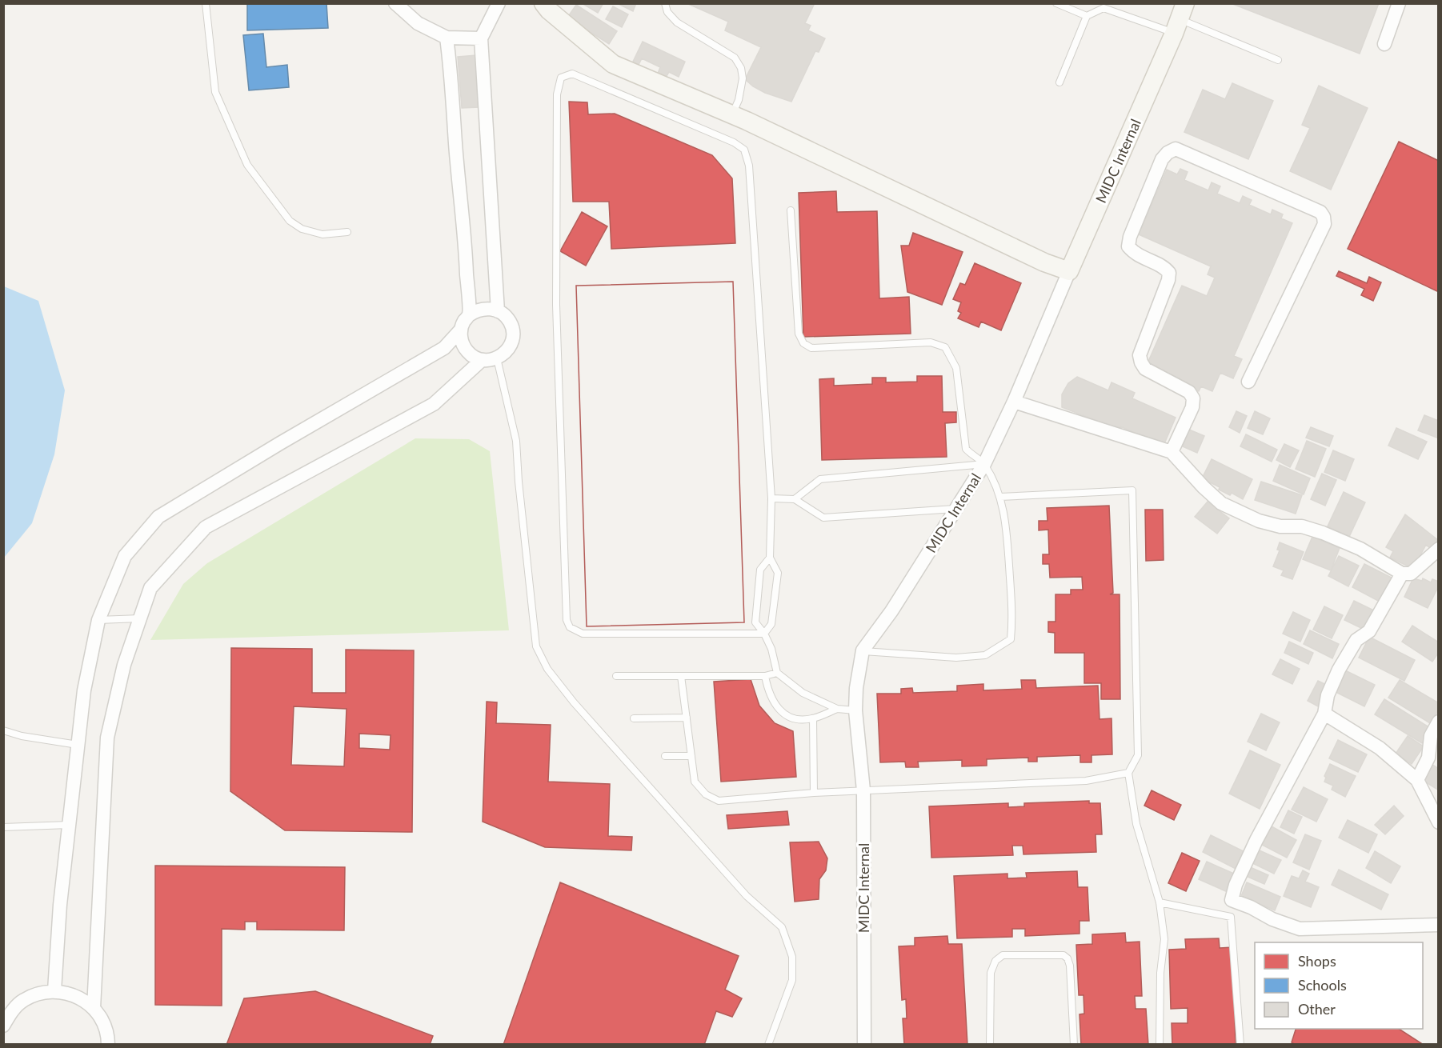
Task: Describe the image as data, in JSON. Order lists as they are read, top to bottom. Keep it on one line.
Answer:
{"streets":{"street":["MIDC Internal"]},"legend":["Shops","Schools","Other"]}
